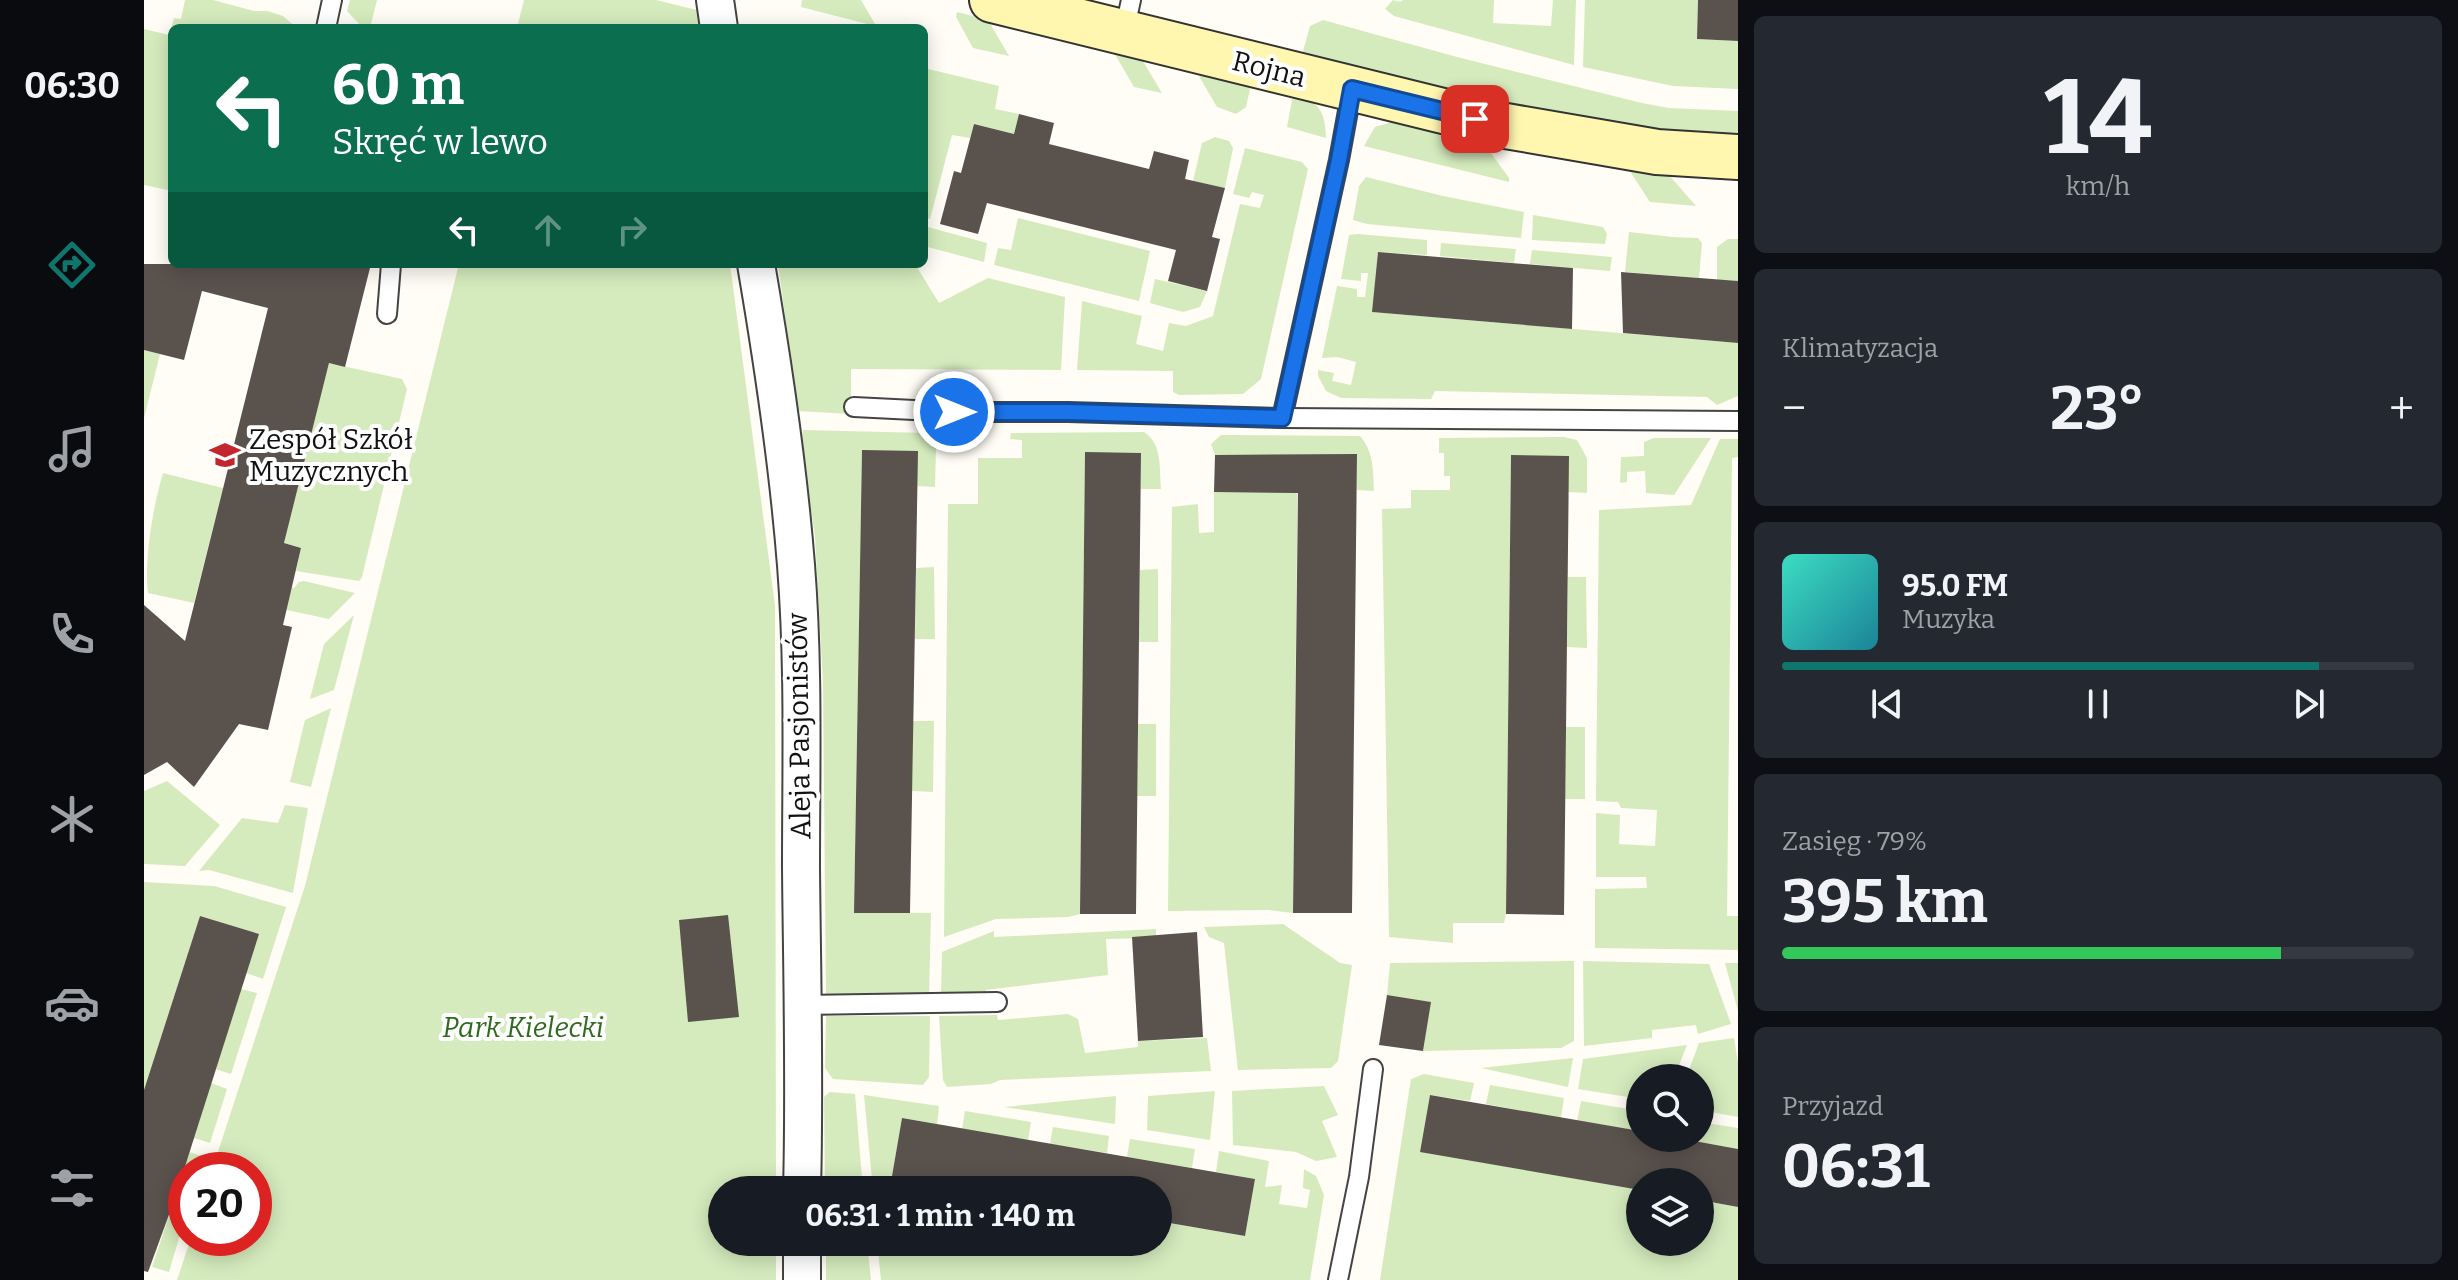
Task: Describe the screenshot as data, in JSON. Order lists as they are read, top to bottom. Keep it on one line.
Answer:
{"streets":{"street":["Rojna","Aleja Pasjonistów"]},"parks":["Park Kielecki"],"places":{"school or university":["Zespół Szkół Muzycznych"]},"page":{"tabs":"06:30","tile":[["14","km/h"],"Klimatyzacja",["Zasięg · 79%","395 km"],["Przyjazd","06:31"]],"turn":["60 m","Skręć w lewo"],"heat":["−","23°","+"],"song":["95.0 FM","Muzyka"],"limit":"20","trip":"06:31 · 1 min · 140 m"}}
